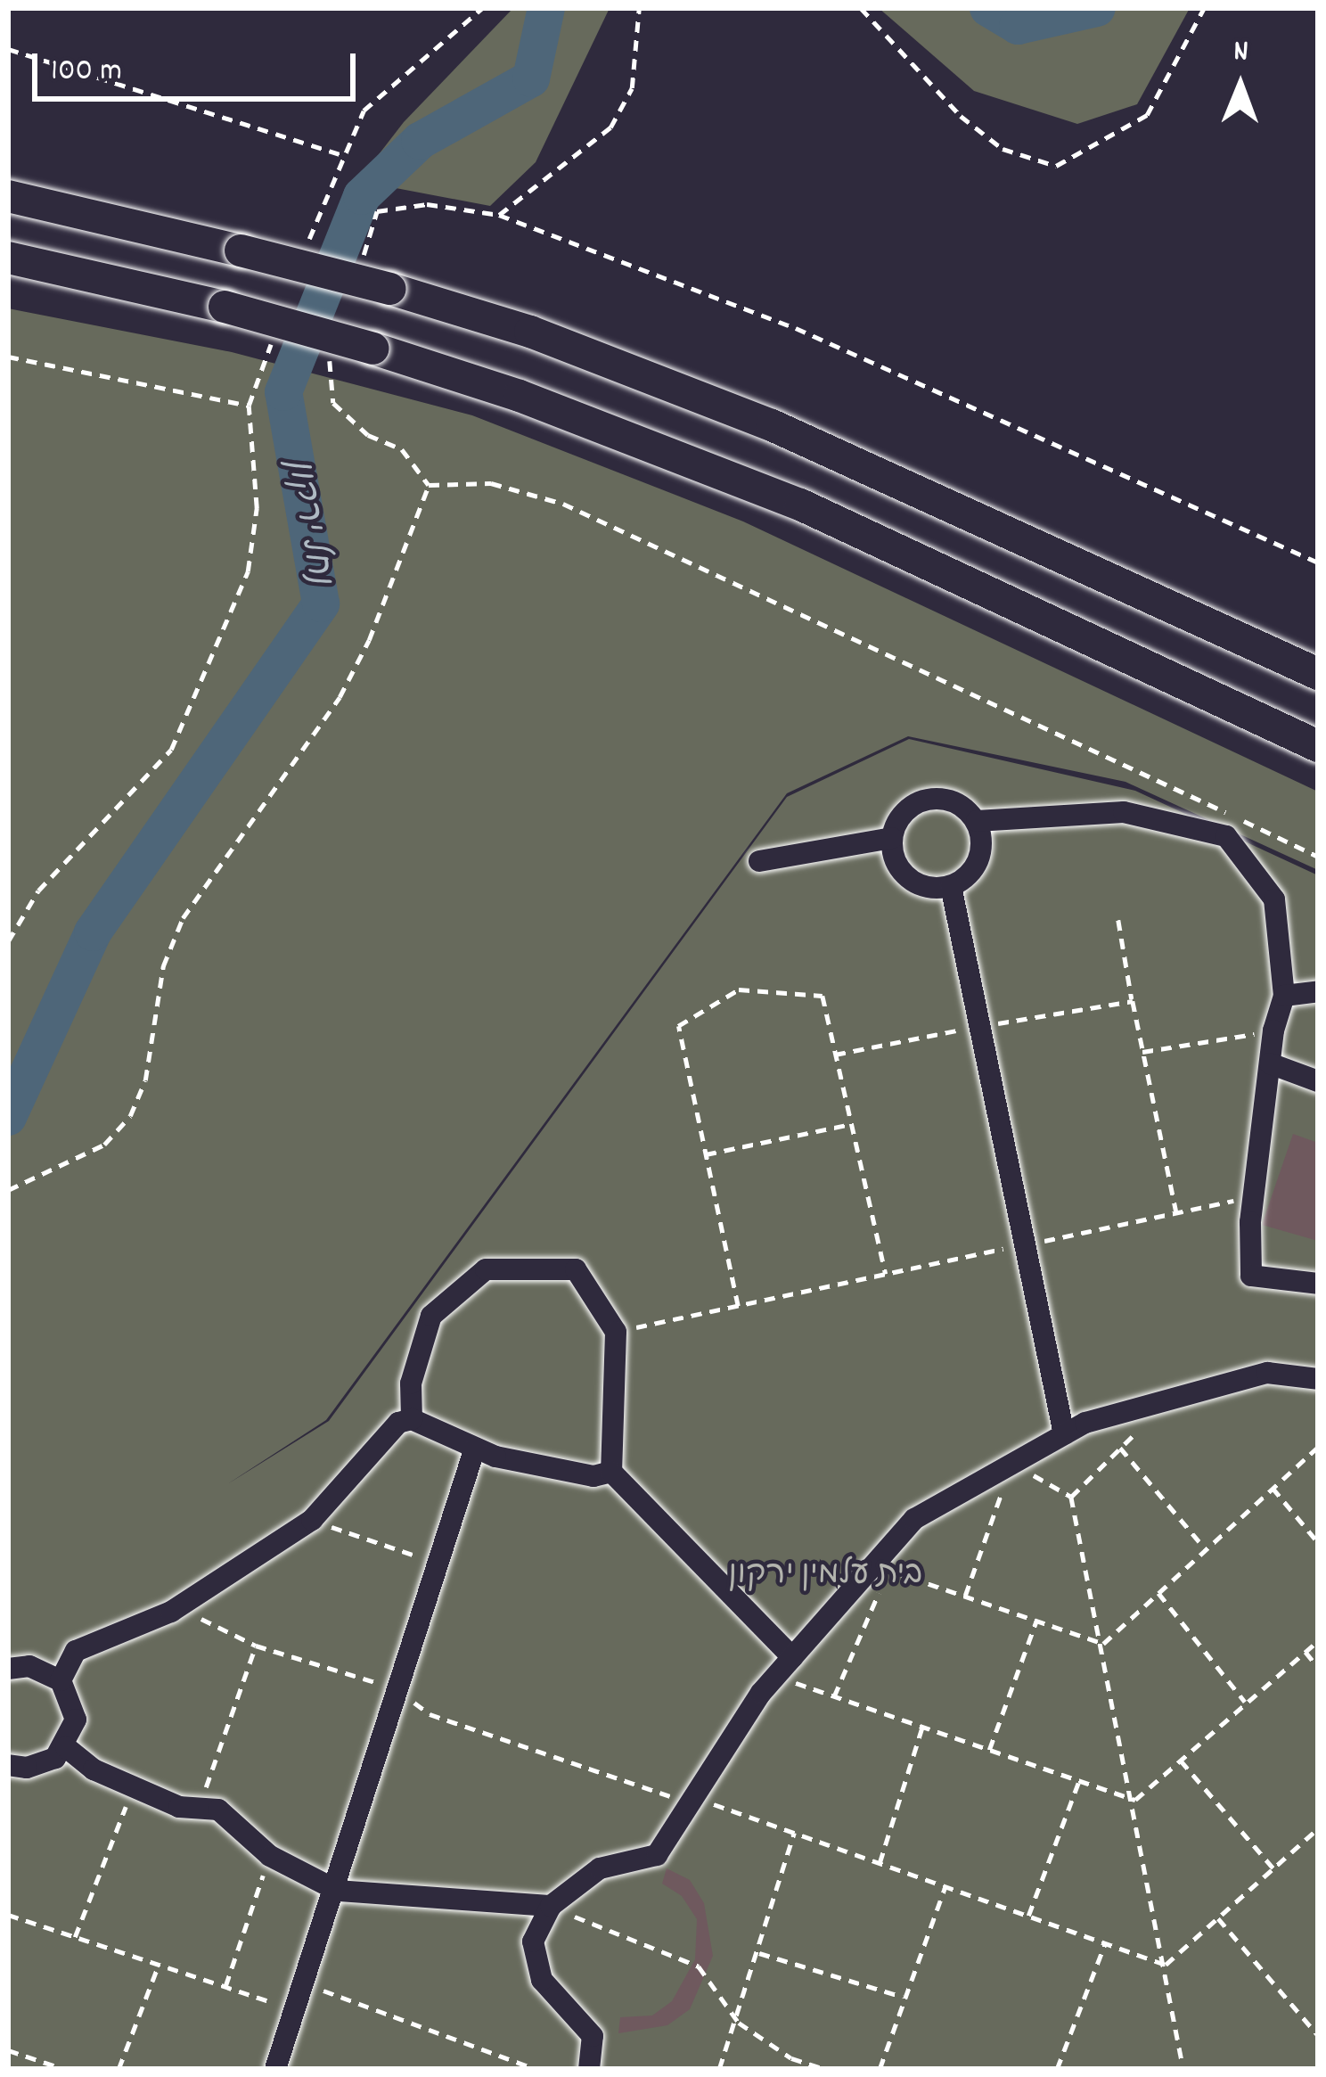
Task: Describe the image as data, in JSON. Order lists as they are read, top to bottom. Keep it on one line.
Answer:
{"water":["נחל ירקון"],"parks":["בית עלמין ירקון"],"scale_bar":"100 m","north":"top"}
